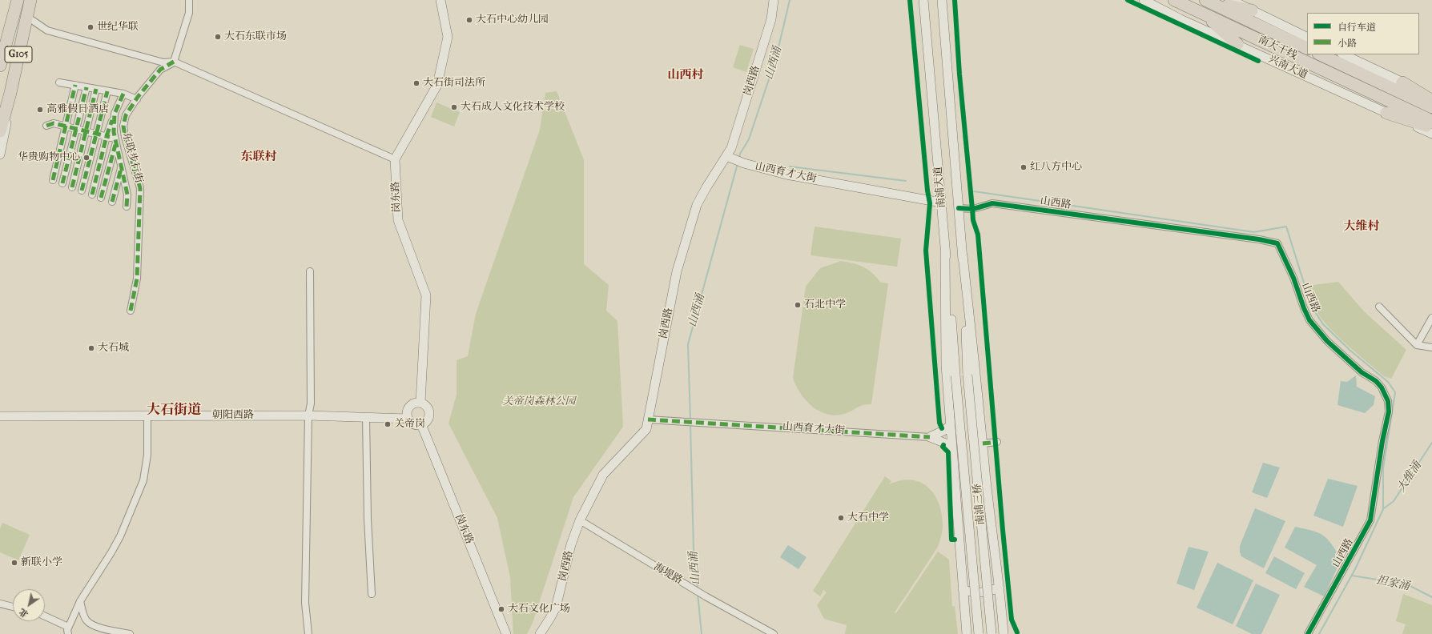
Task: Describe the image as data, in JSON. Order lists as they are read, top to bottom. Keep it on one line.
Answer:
{"streets":{"highway":["南大干线","G105"],"main road":["兴南大道","岗西路","山西育才大街","南浦大道","岗东路","朝阳西路","南浦三桥"],"street":["东联步行街","山西路","海堤路"]},"crossings":[["岗西路","山西育才大街"],["岗西路","海堤路"],["山西育才大街","南浦大道"],["南浦大道","山西路"],["南浦大道","南浦三桥"],["岗东路","朝阳西路"]],"districts":["山西村","东联村","大维村","大石街道"],"water":["山西涌","大维涌","担家涌"],"parks":["关帝岗森林公园"],"places":["大石中心幼儿园","世纪华联","大石东联市场","大石街司法所","大石成人文化技术学校","高雅假日酒店","华贵购物中心","红八方中心","石北中学","大石城","关帝岗","大石中学","新联小学","大石文化广场"],"legend":["自行车道","小路"],"north":"bottom left"}
